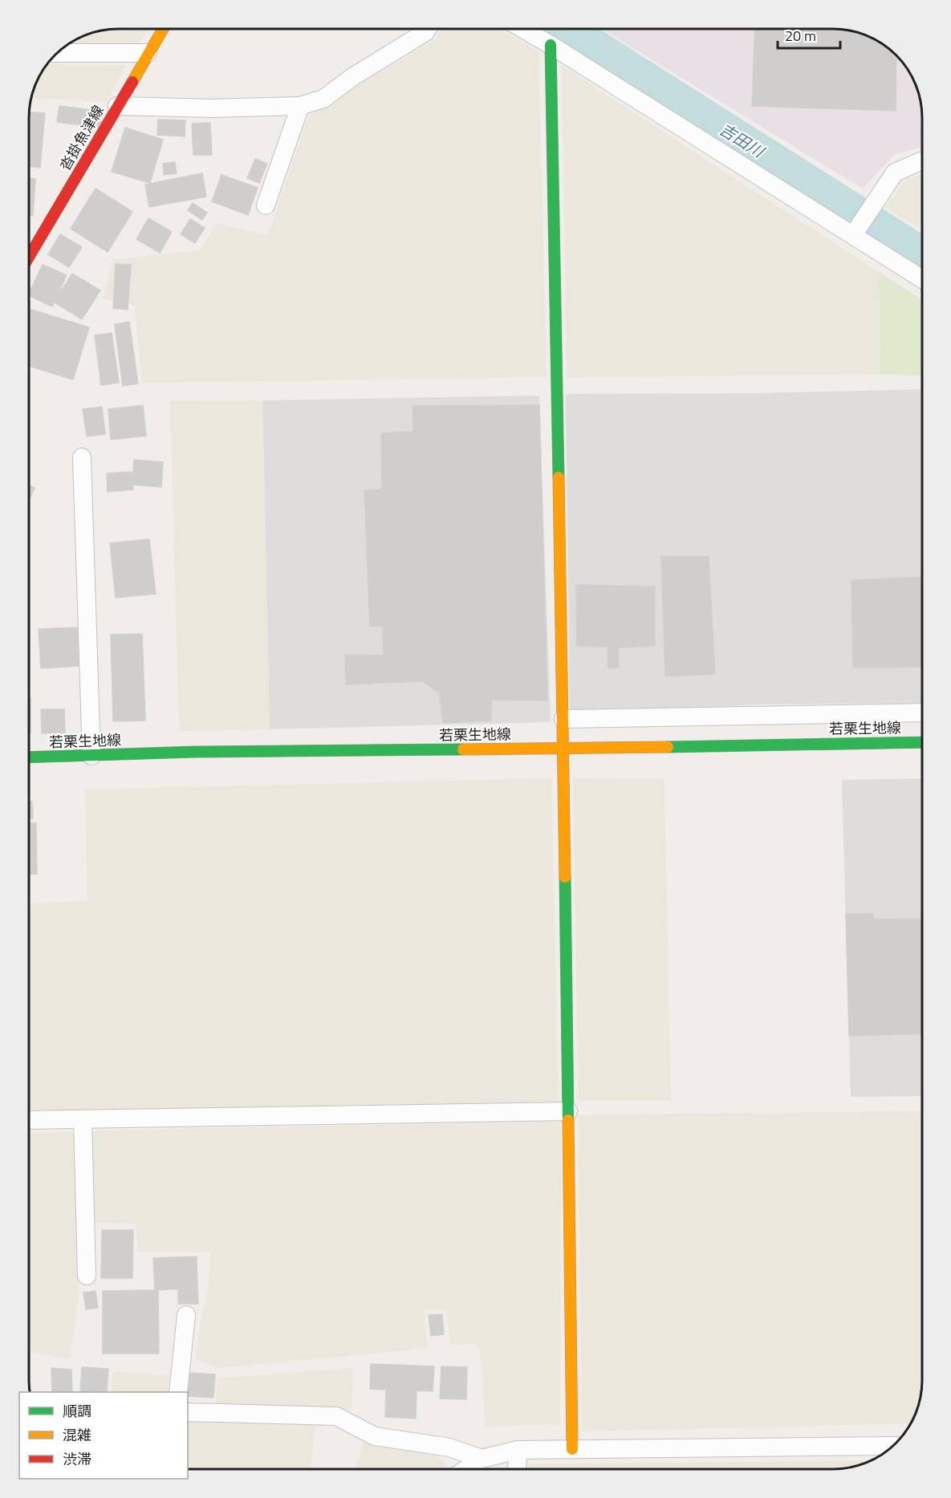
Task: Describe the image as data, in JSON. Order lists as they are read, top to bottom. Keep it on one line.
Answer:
{"streets":{"street":["沓掛魚津線","若栗生地線"]},"water":["吉田川"],"legend":["順調","混雑","渋滞"],"scale_bar":"20 m"}
